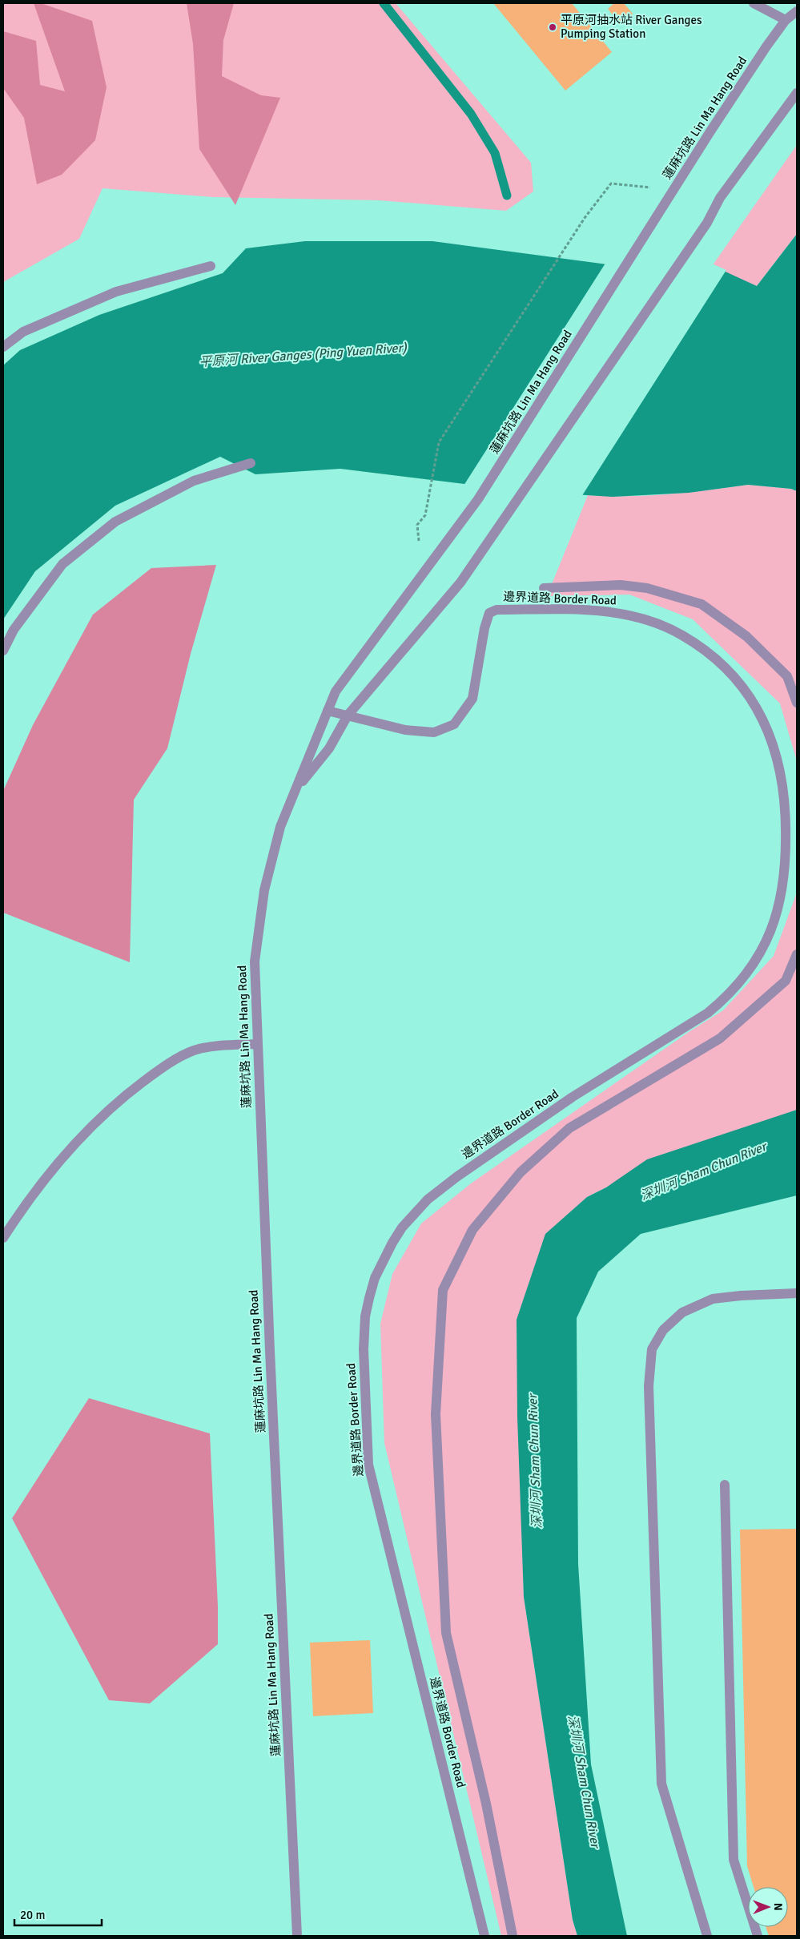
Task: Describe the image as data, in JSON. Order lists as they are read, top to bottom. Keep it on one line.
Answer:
{"streets":{"street":["蓮麻坑路 Lin Ma Hang Road","邊界道路 Border Road"]},"crossings":[["蓮麻坑路 Lin Ma Hang Road","邊界道路 Border Road"]],"water":["平原河 River Ganges (Ping Yuen River)","深圳河 Sham Chun River"],"places":["平原河抽水站 River Ganges Pumping Station"],"scale_bar":"20 m","north":"right"}
